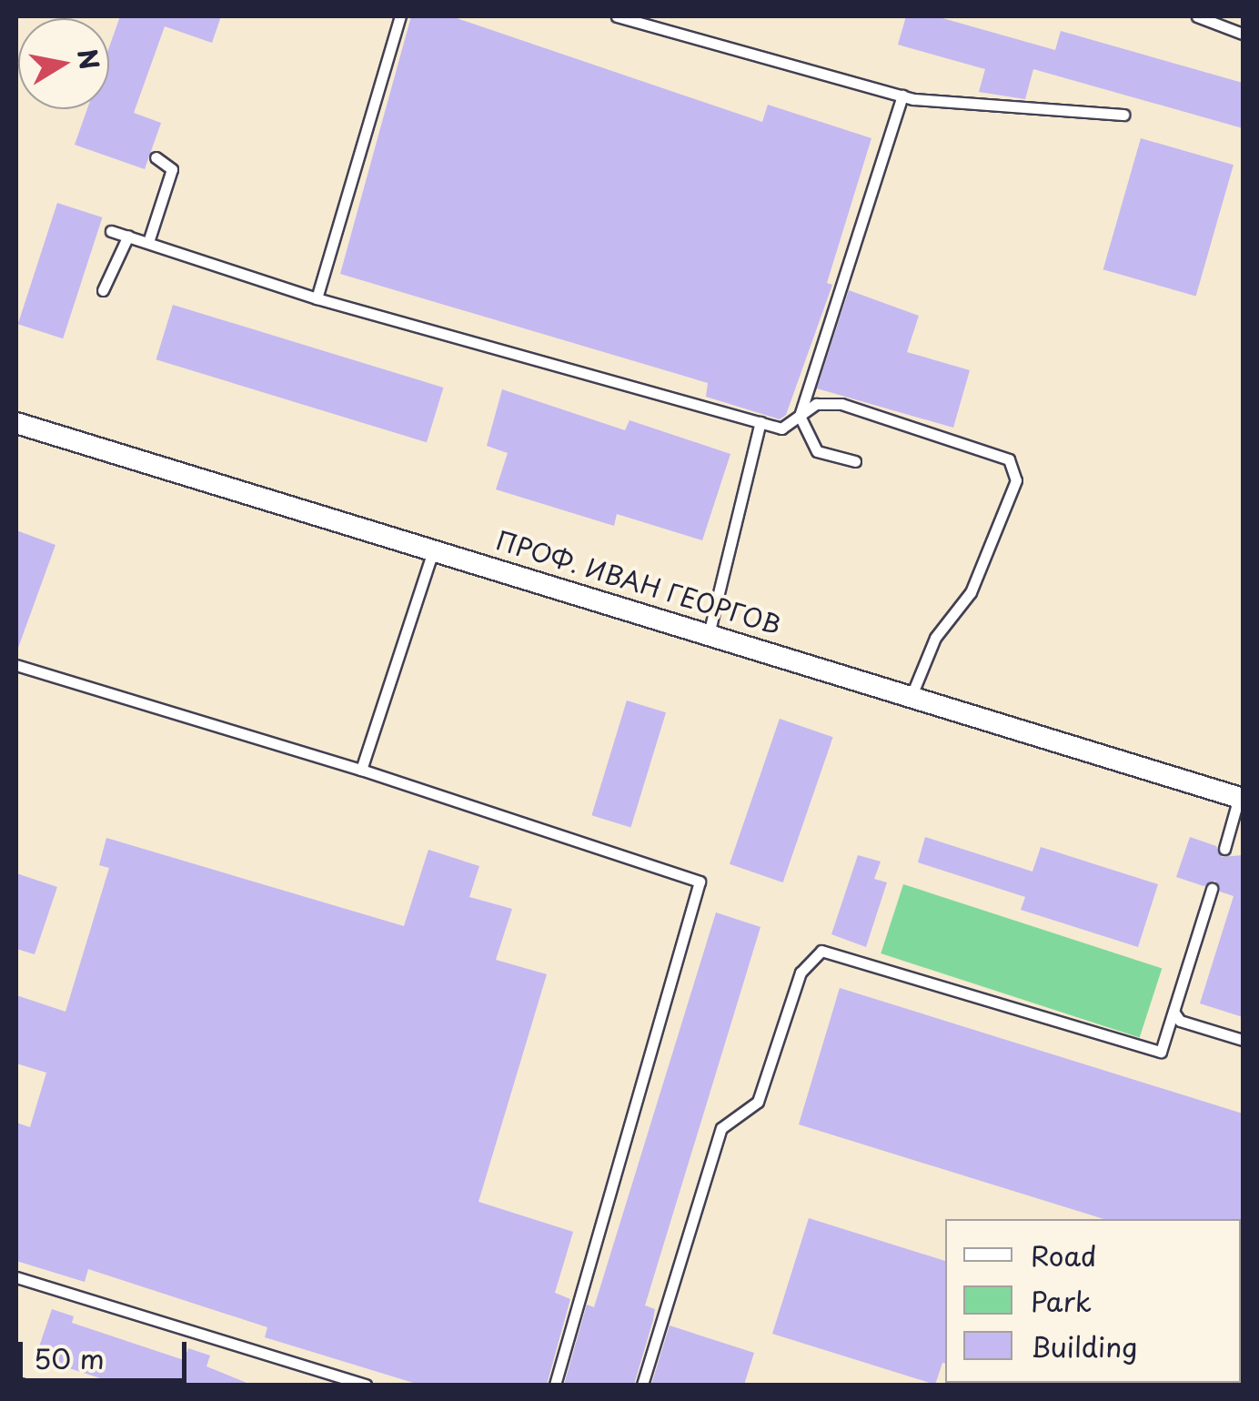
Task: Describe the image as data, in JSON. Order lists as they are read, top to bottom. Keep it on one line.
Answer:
{"streets":{"street":["ПРОФ. ИВАН ГЕОРГОВ"]},"legend":["Road","Park","Building"],"scale_bar":"50 m","north":"right"}
